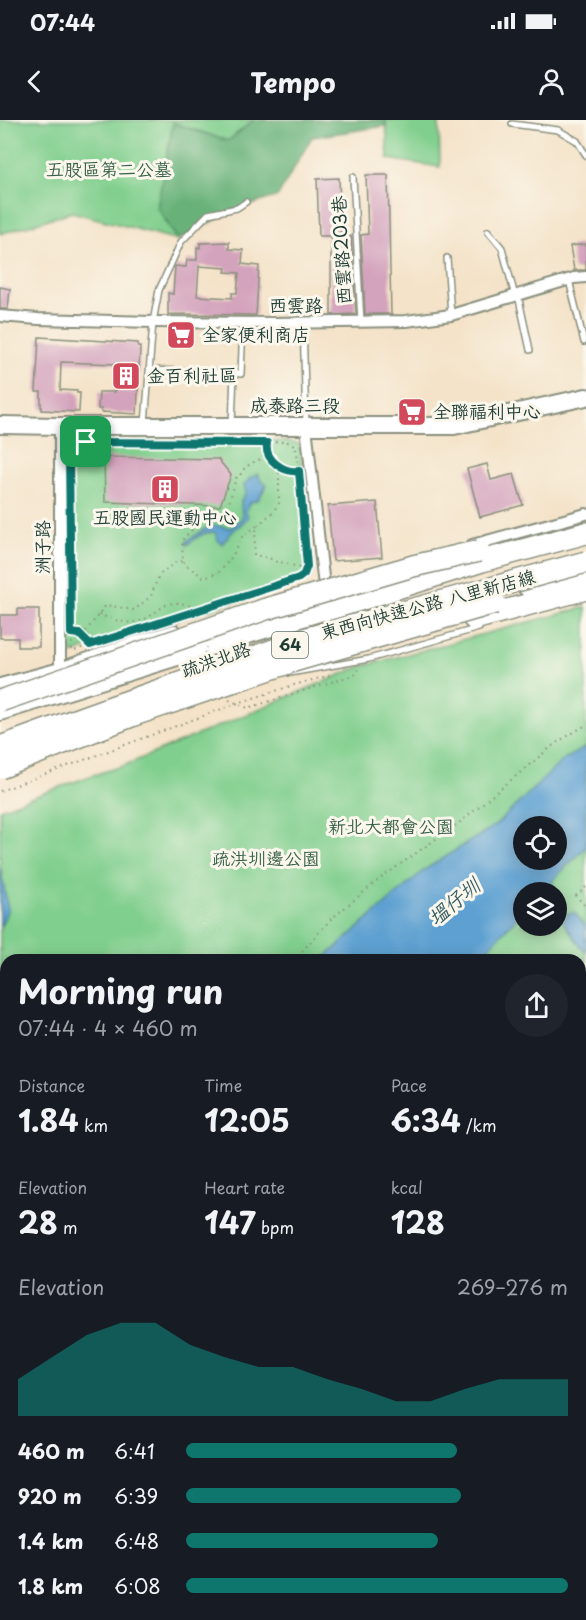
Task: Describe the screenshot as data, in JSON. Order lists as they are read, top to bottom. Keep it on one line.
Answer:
{"streets":{"highway":["東西向快速公路 八里新店線","64"],"street":["西雲路","成泰路三段","洲子路","疏洪北路"],"lane":["西雲路203巷"]},"crossings":[["西雲路203巷","西雲路"],["成泰路三段","洲子路"]],"water":["塭仔圳"],"parks":["五股區第二公墓","新北大都會公園","疏洪圳邊公園"],"places":{"supermarket":["全家便利商店","全聯福利中心"],"building":["金百利社區","五股國民運動中心"]},"page":{"status":"07:44","header":"Tempo","heading":["Morning run","07:44 · 4 × 460 m"],"stats":[["Distance","1.84 km"],["Time","12:05"],["Pace","6:34 /km"],["Elevation","28 m"],["Heart rate","147 bpm"],["kcal","128"]],"chart":["Elevation","269–276 m"],"list":[{"name":"460 m","note":"6:41"},{"name":"920 m","note":"6:39"},{"name":"1.4 km","note":"6:48"},{"name":"1.8 km","note":"6:08"}]}}
